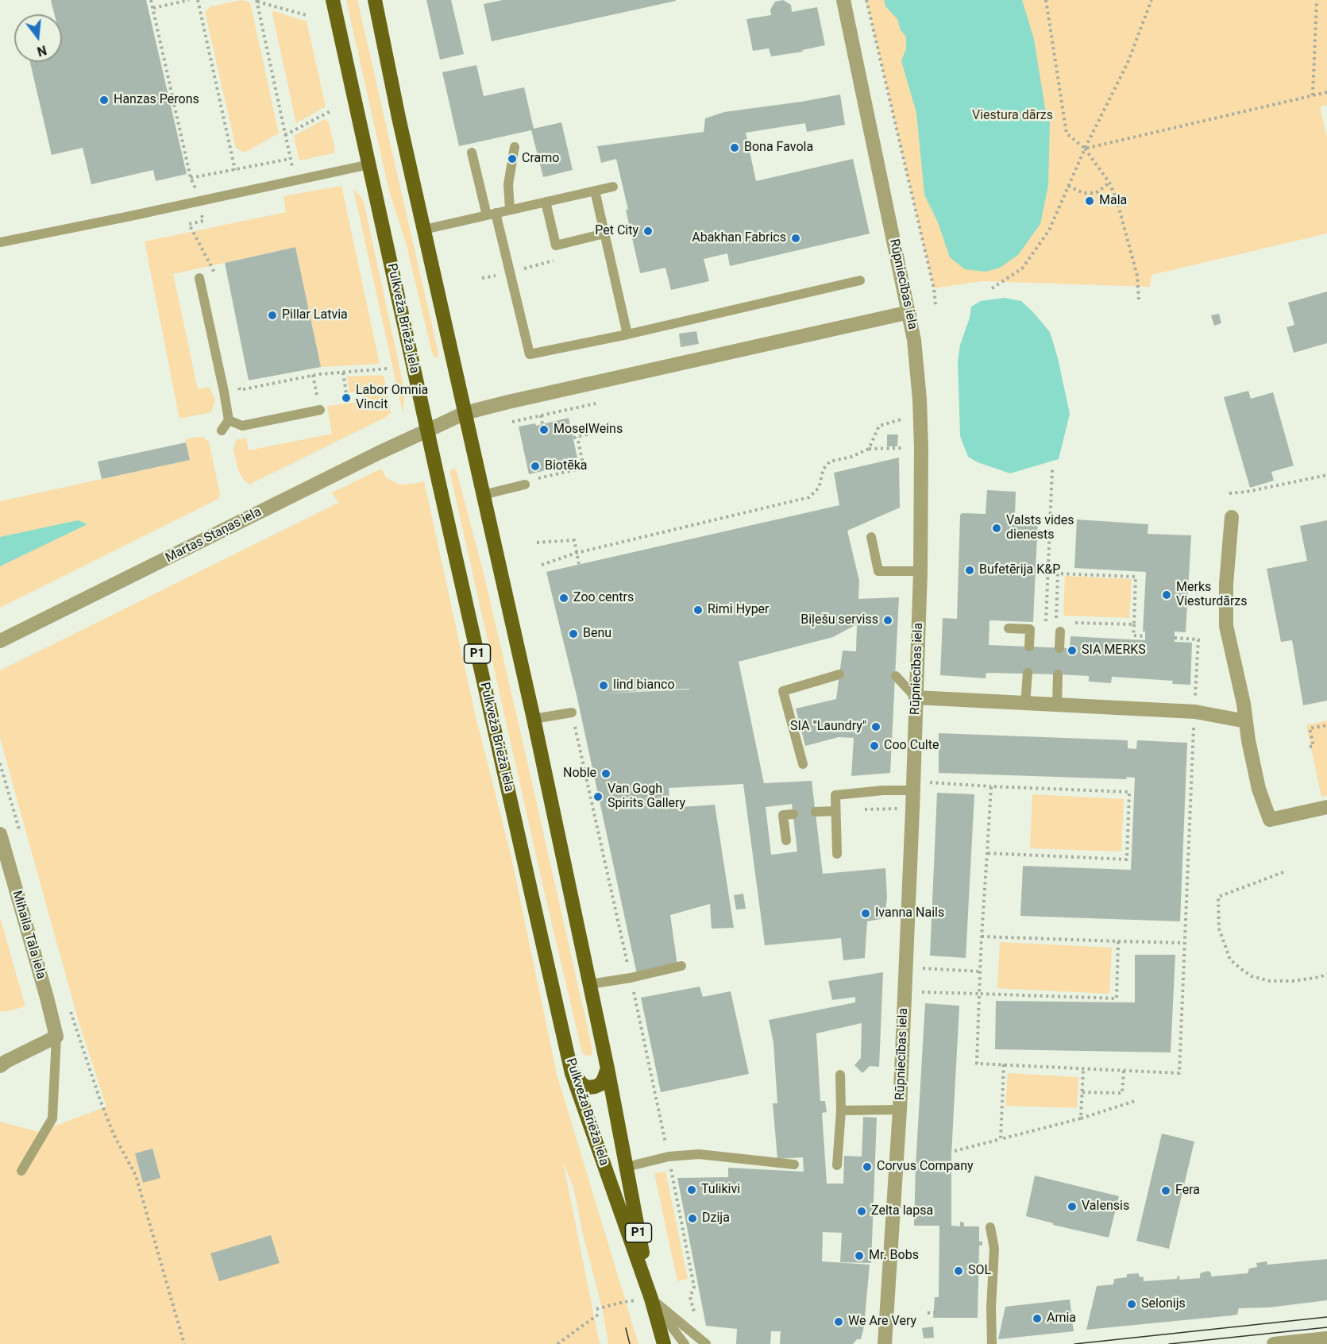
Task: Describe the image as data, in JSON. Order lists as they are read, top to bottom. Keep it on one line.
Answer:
{"streets":{"main road":["Pulkveža Brieža iela","P1"],"street":["Rūpniecības iela","Martas Staņas iela","Mihaila Tāla iela"]},"crossings":[["Rūpniecības iela","Martas Staņas iela"],["Pulkveža Brieža iela","Martas Staņas iela"]],"parks":["Viestura dārzs"],"places":["Hanzas Perons","Bona Favola","Cramo","Mala","Pet City","Abakhan Fabrics","Pillar Latvia","Labor Omnia Vincit","MoselWeins","Biotēka","Valsts vides dienests","Bufetērija K&P","Merks Viesturdārzs","Zoo centrs","Rimi Hyper","Biļešu serviss","Benu","SIA MERKS","lind bianco","SIA \"Laundry\"","Coo Culte","Noble","Van Gogh Spirits Gallery","Ivanna Nails","Corvus Company","Tulikivi","Fera","Valensis","Zelta lapsa","Dzija","Mr. Bobs","SOL","Selonijs","Amia","We Are Very"],"north":"bottom"}
